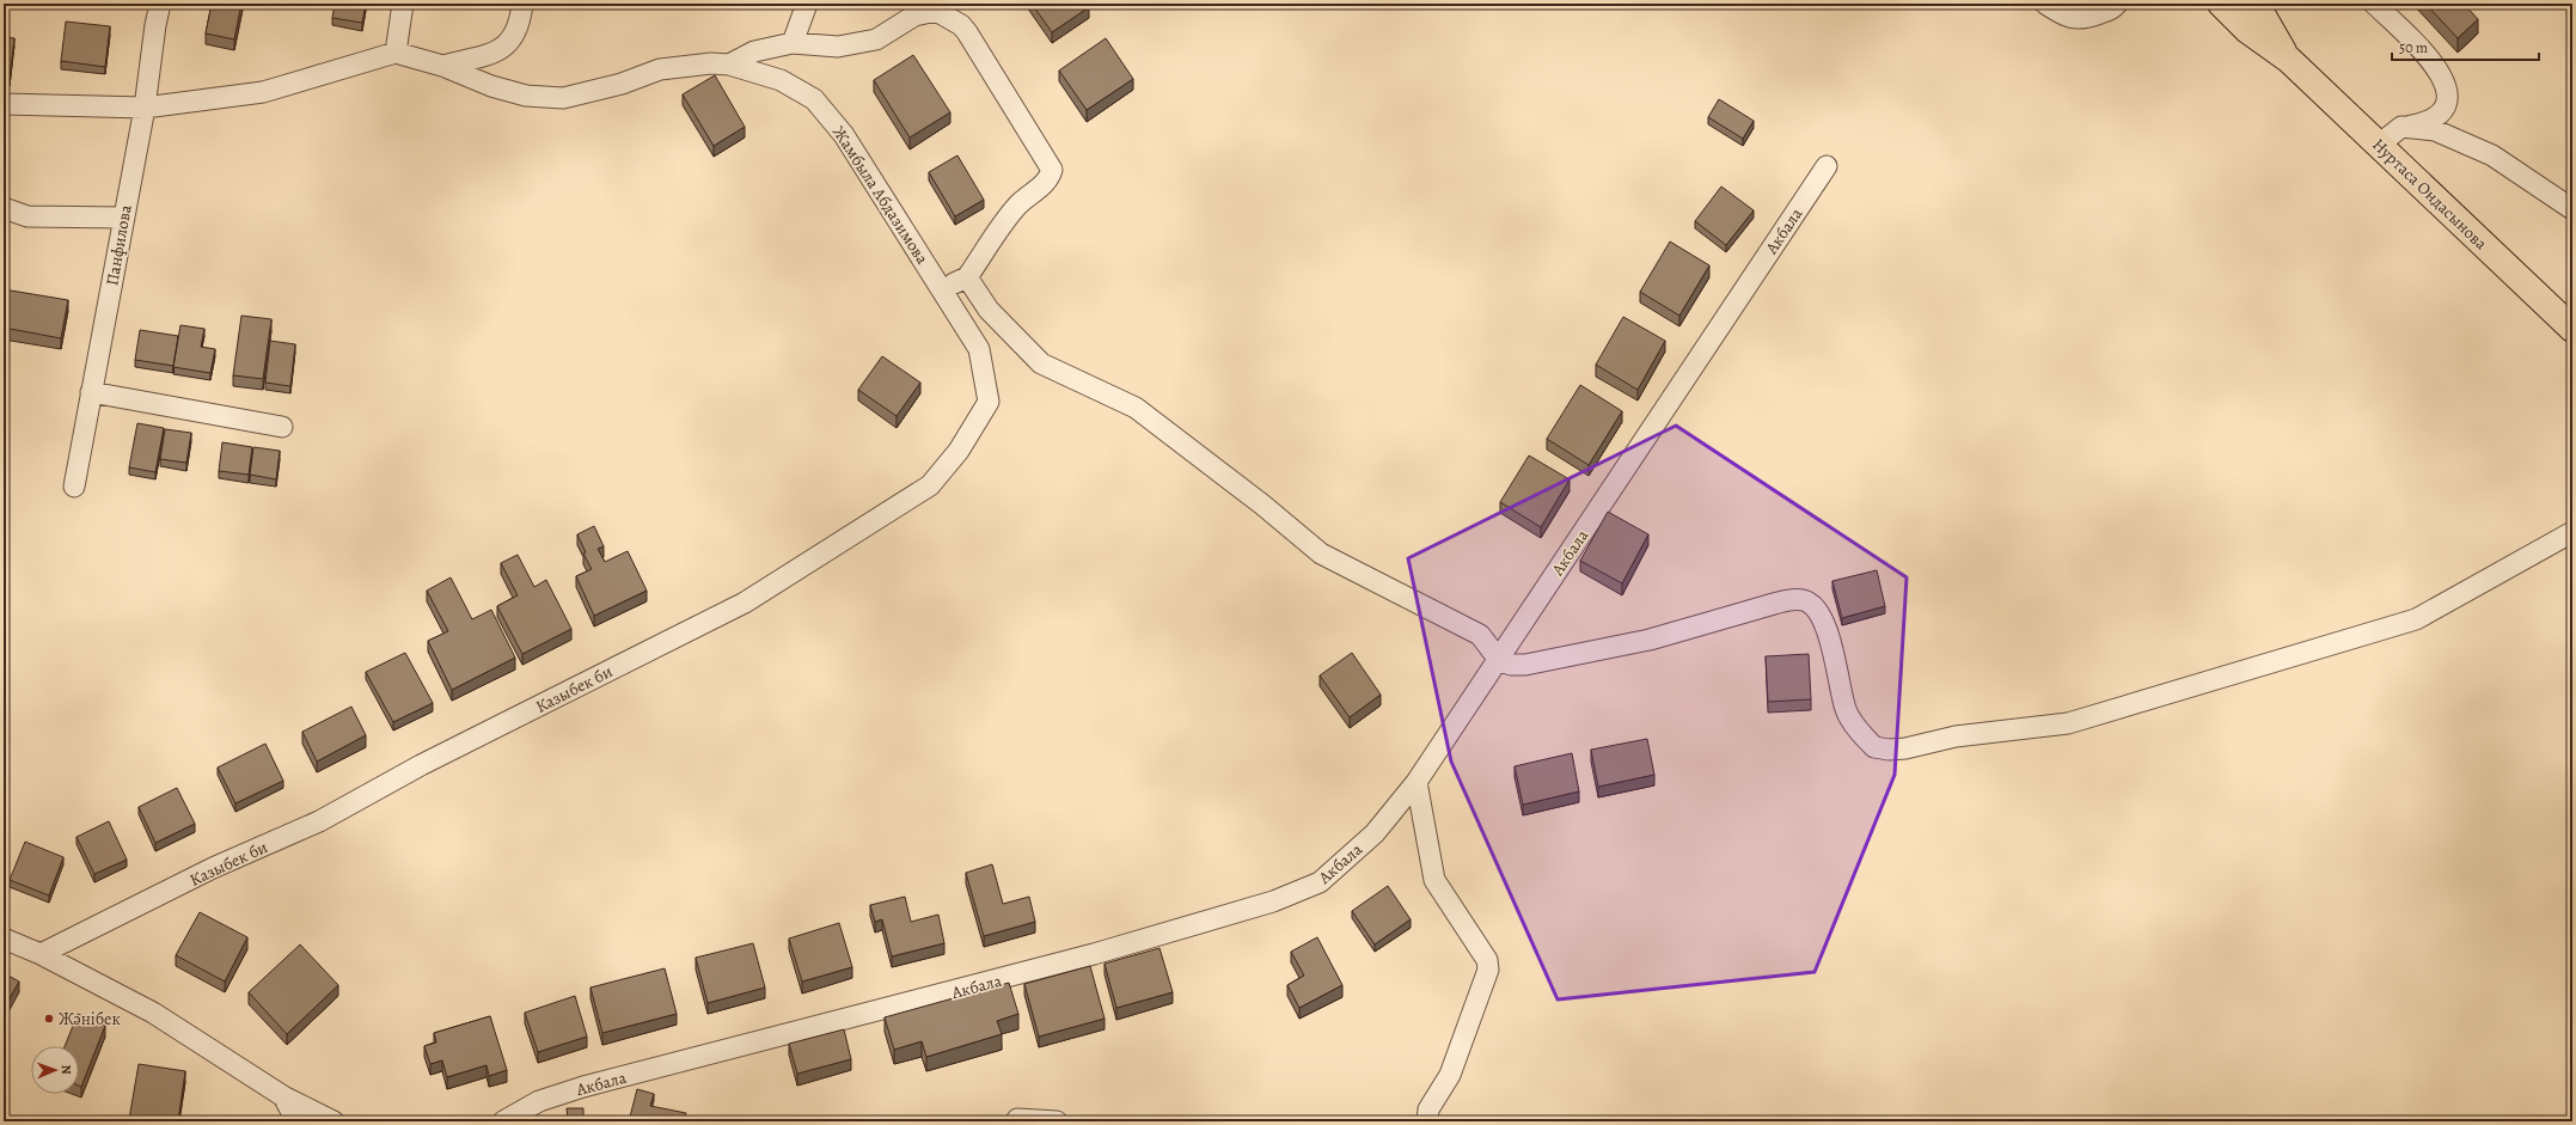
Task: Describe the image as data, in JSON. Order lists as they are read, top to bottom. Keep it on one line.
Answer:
{"streets":{"main road":["Нуртаса Ондасынова"],"street":["Жамбыла Абдазимова","Акбала","Панфилова","Казыбек би"]},"crossings":[["Жамбыла Абдазимова","Казыбек би"]],"places":["Жәнібек"],"scale_bar":"50 m","north":"right"}
